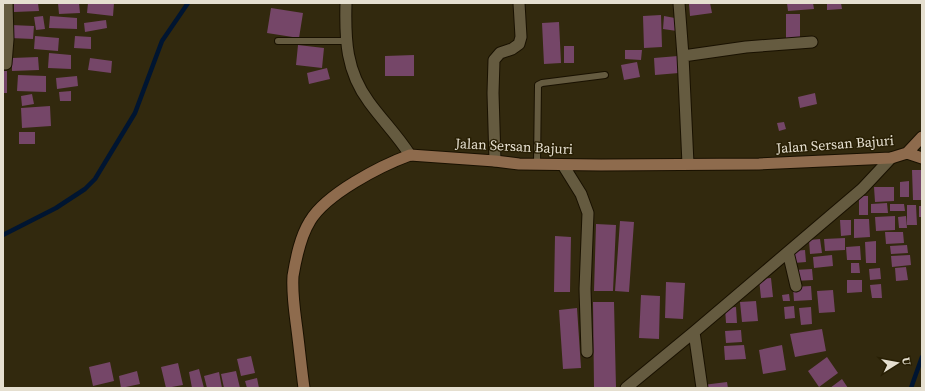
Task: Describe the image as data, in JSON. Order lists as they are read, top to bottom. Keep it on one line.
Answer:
{"streets":{"main road":["Jalan Sersan Bajuri"]},"north":"right"}
